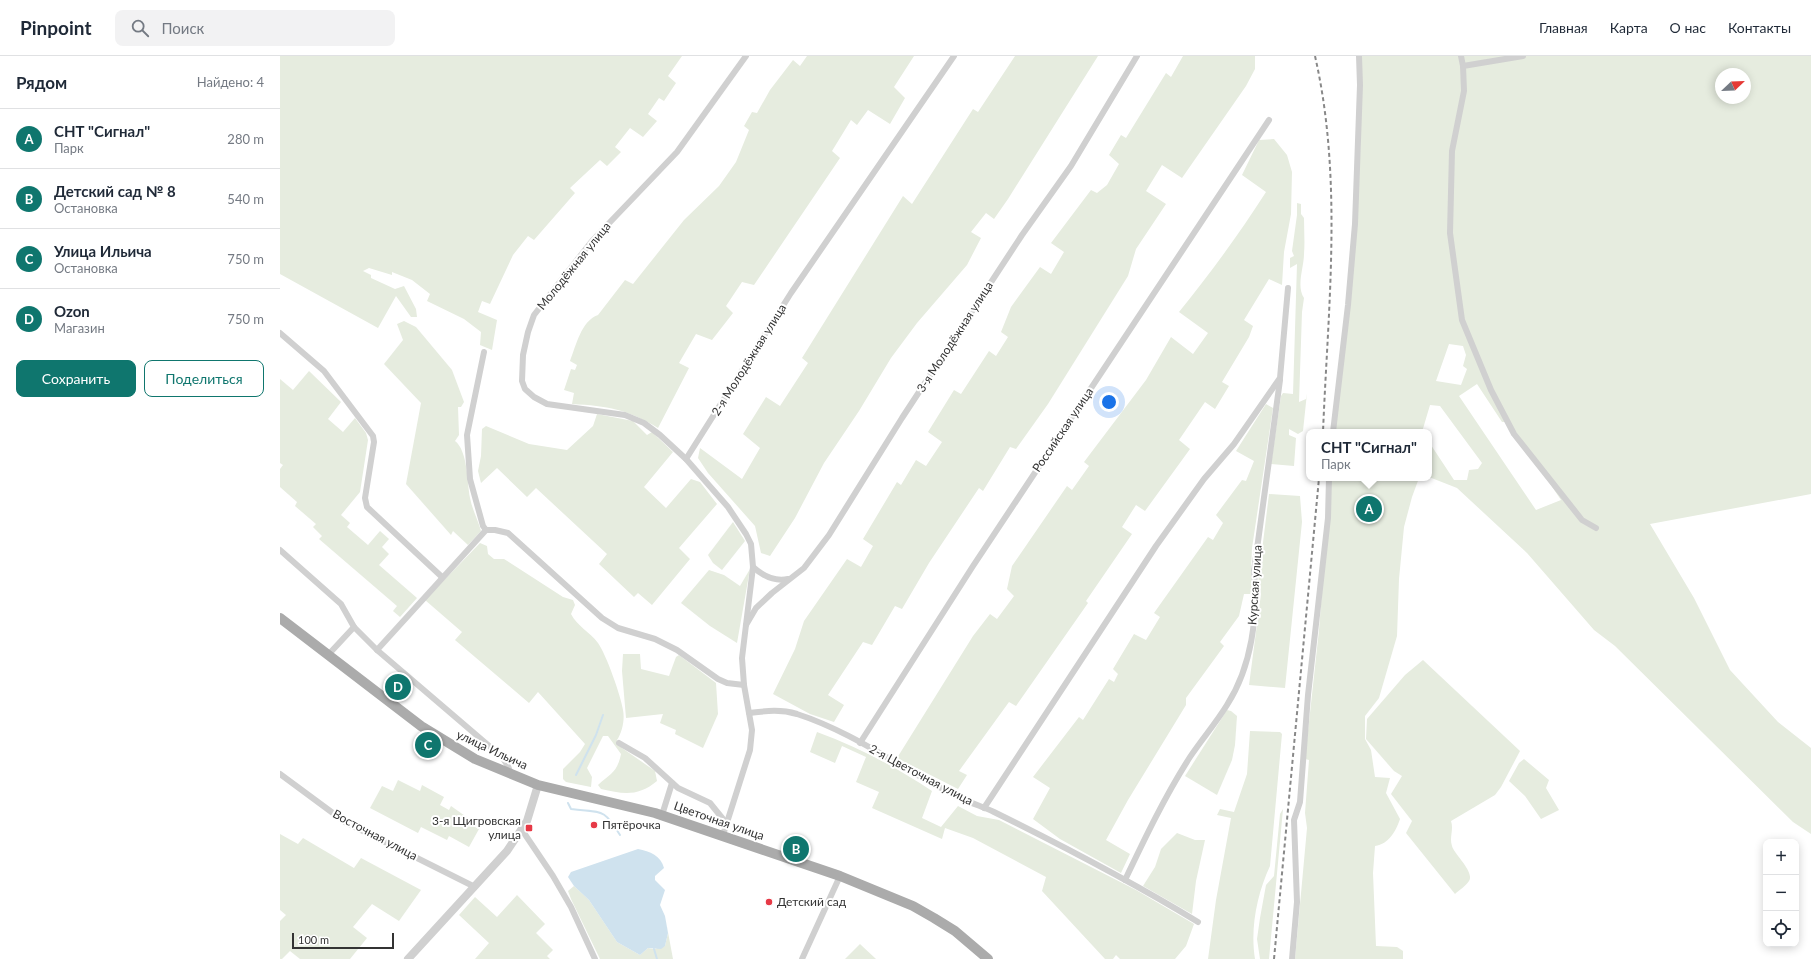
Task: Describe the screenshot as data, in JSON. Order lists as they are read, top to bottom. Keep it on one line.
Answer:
{"streets":{"main road":["улица Ильича","Цветочная улица"],"street":["Молодёжная улица","3-я Молодёжная улица","2-я Молодёжная улица","Российская улица","Курская улица","2-я Цветочная улица","Восточная улица"]},"crossings":[["Молодёжная улица","2-я Молодёжная улица"],["Российская улица","2-я Цветочная улица"],["Курская улица","2-я Цветочная улица"],["улица Ильича","Цветочная улица"]],"places":{"other":["Пятёрочка","Детский сад"],"transit":["3-я Щигровская улица"]},"scale_bar":"100 m","north":"top right","page":{"header":"Pinpoint","search":"Поиск","nav":["Главная","Карта","О нас","Контакты"],"heading":["Рядом","Найдено: 4"],"list":[{"mark":"A","name":"СНТ \"Сигнал\"","note":"Парк","value":"280 m"},{"mark":"B","name":"Детский сад № 8","note":"Остановка","value":"540 m"},{"mark":"C","name":"Улица Ильича","note":"Остановка","value":"750 m"},{"mark":"D","name":"Ozon","note":"Магазин","value":"750 m"}],"buttons":["Сохранить","Поделиться"],"popup":["СНТ \"Сигнал\"","Парк"],"pins":["A","D","C","B"],"map_buttons":["+","−"],"scale":"100 m"}}
